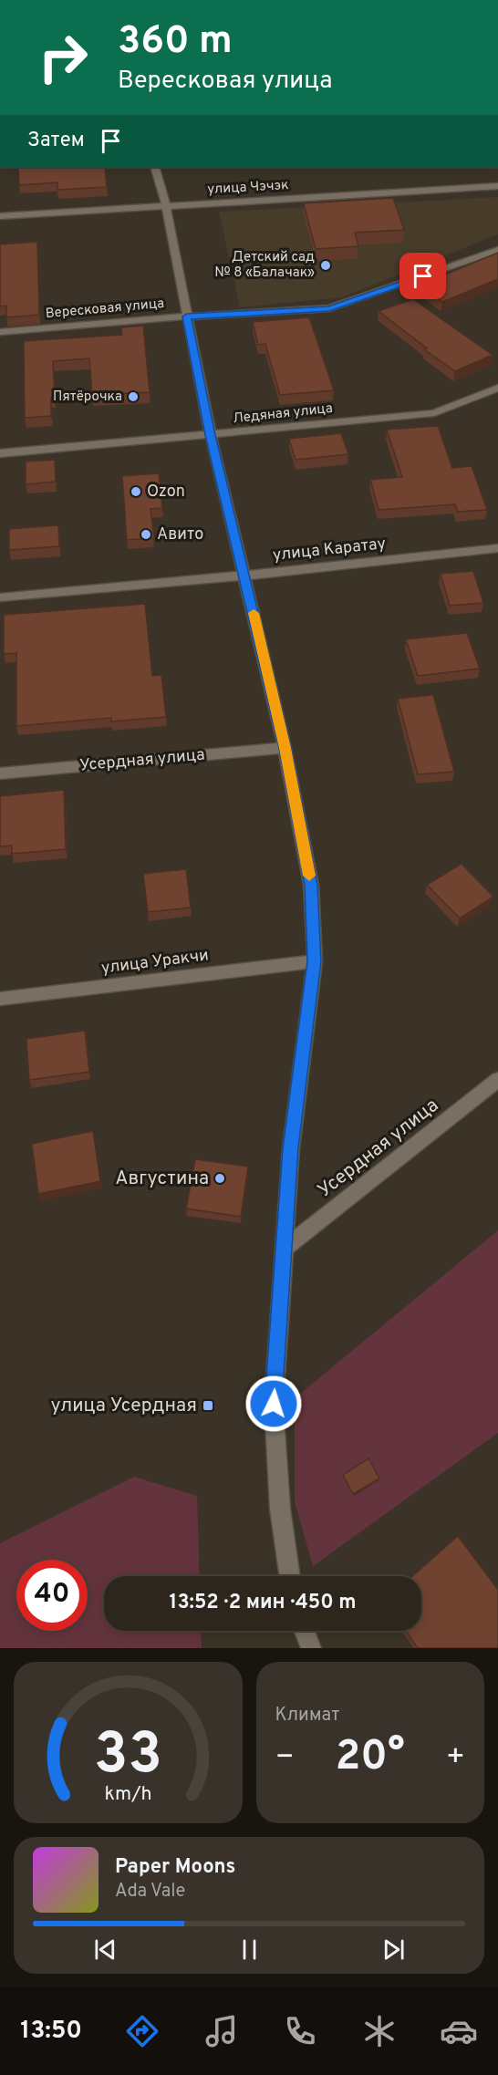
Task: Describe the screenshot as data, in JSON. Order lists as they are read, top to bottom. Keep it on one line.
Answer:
{"streets":{"street":["улица Чэчэк","Вересковая улица","Ледяная улица","улица Каратау","Усердная улица","улица Уракчи"]},"places":{"other":["Детский сад № 8 «Балачак»","Пятёрочка","Ozon","Авито","Августина"],"transit":["улица Усердная"]},"page":{"turn":["360 m","Вересковая улица"],"then":"Затем","limit":"40","trip":"13:52 · 2 мин · 450 m","tile":"Климат","heat":["−","20°","+"],"song":["Paper Moons","Ada Vale"],"tabs":"13:50","gauge":["33","km/h"]}}
